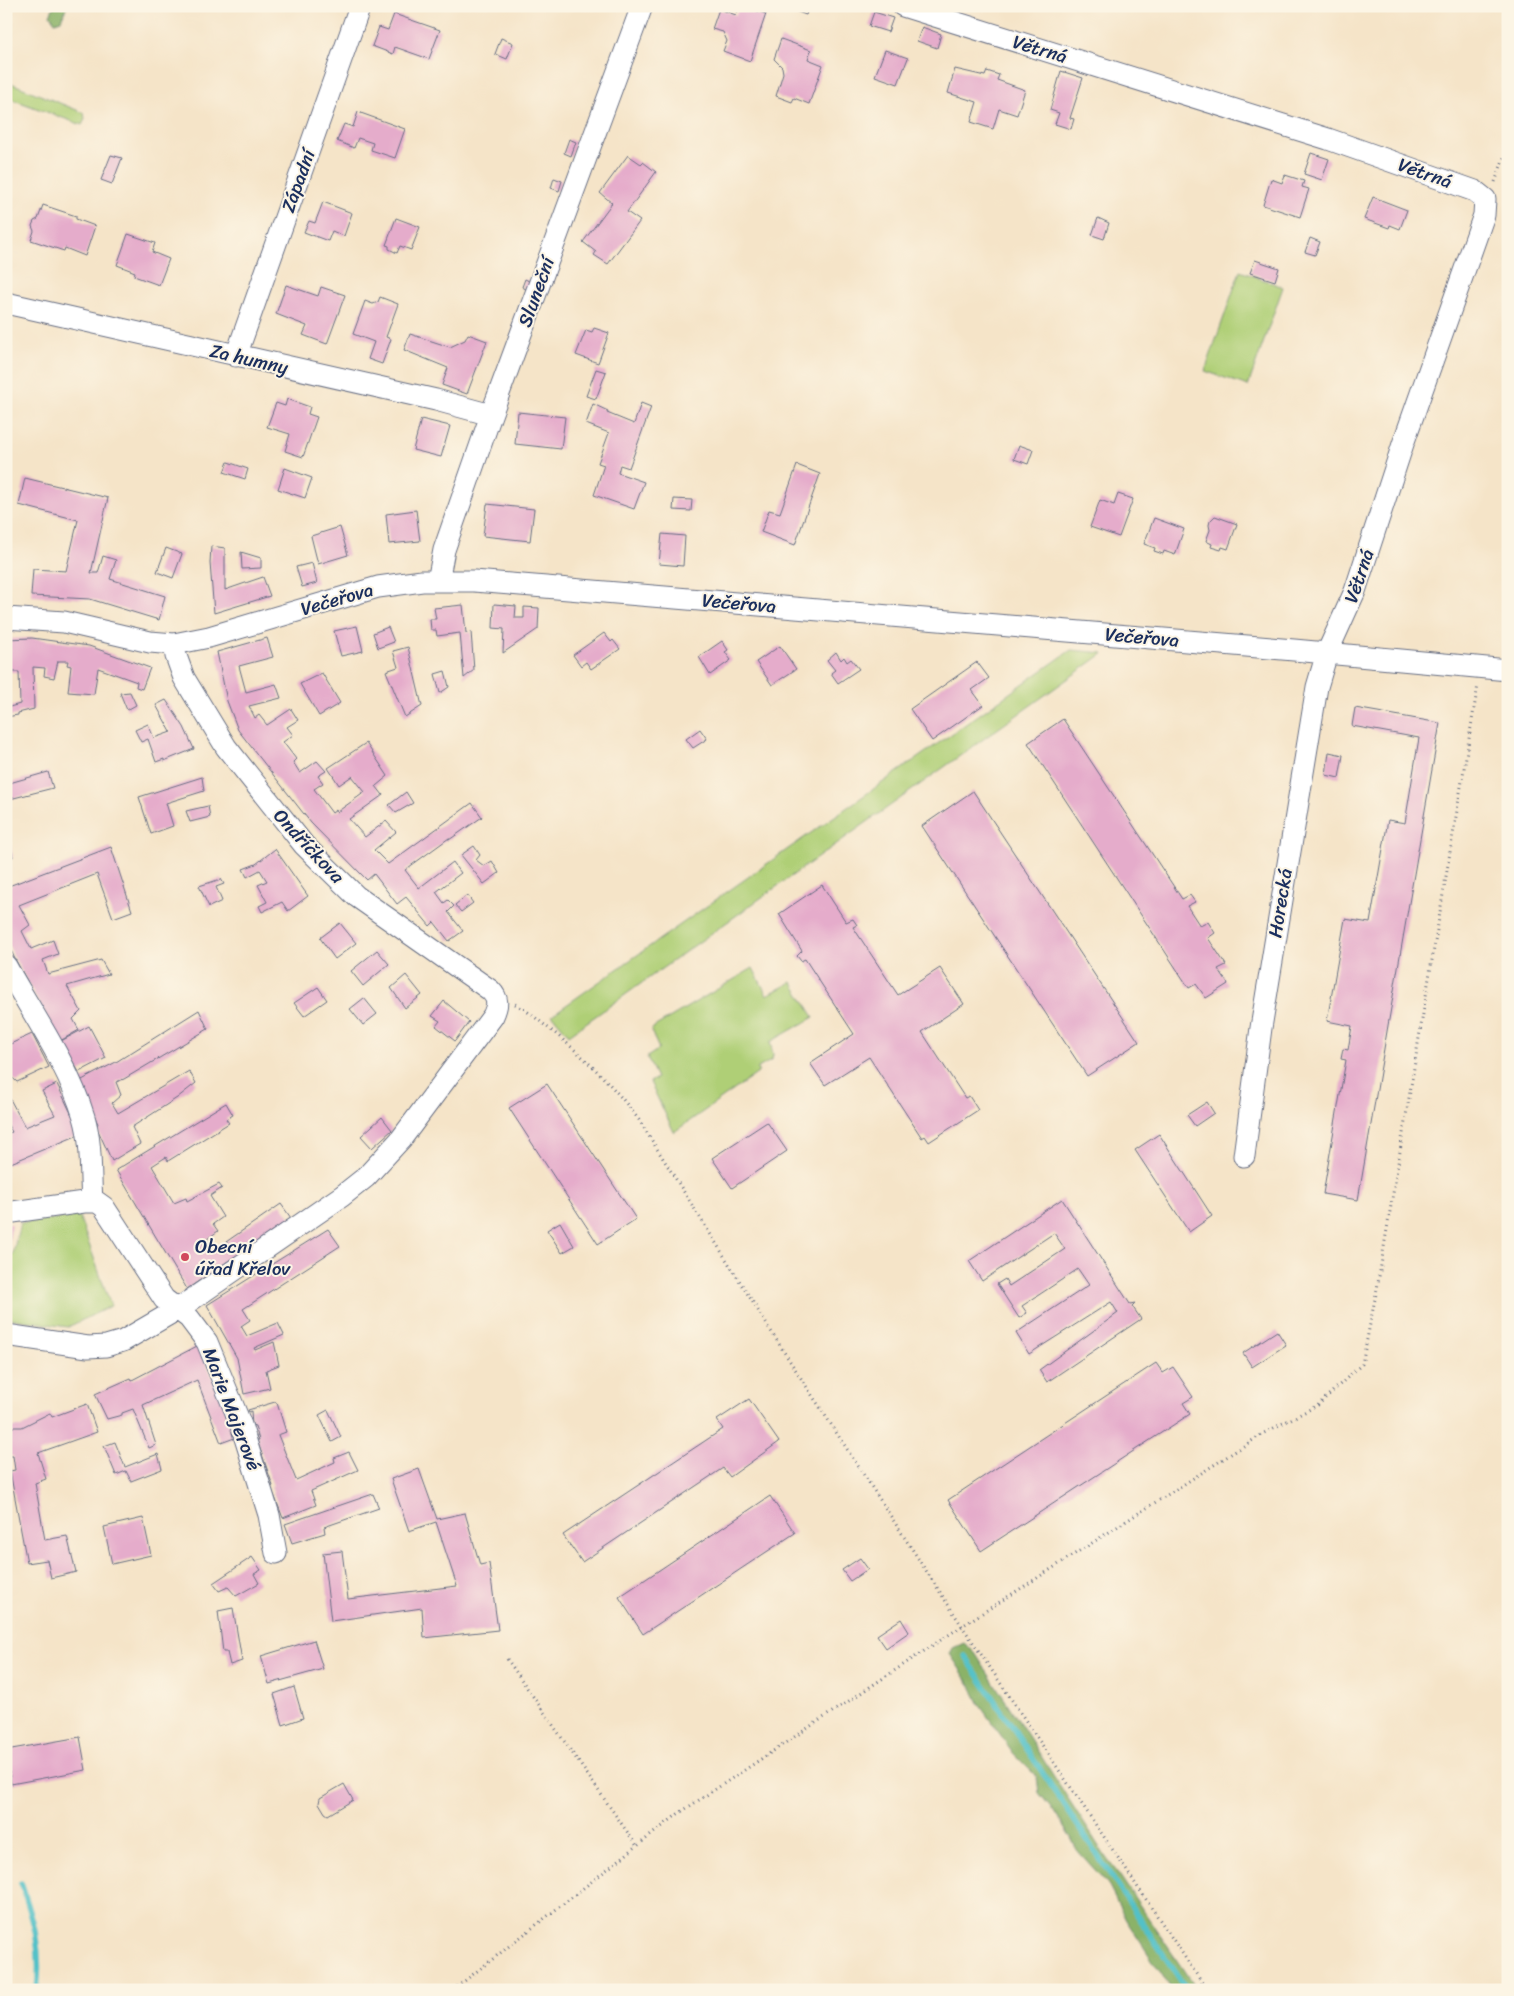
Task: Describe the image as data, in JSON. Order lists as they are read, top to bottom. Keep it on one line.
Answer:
{"streets":{"street":["Větrná","Západní","Sluneční","Za humny","Večeřova","Ondříčkova","Horecká","Marie Majerové"]},"crossings":[["Větrná","Večeřova"],["Větrná","Horecká"],["Západní","Za humny"],["Sluneční","Za humny"],["Sluneční","Večeřova"],["Večeřova","Ondříčkova"],["Večeřova","Horecká"]],"places":["Obecní úřad Křelov"]}
